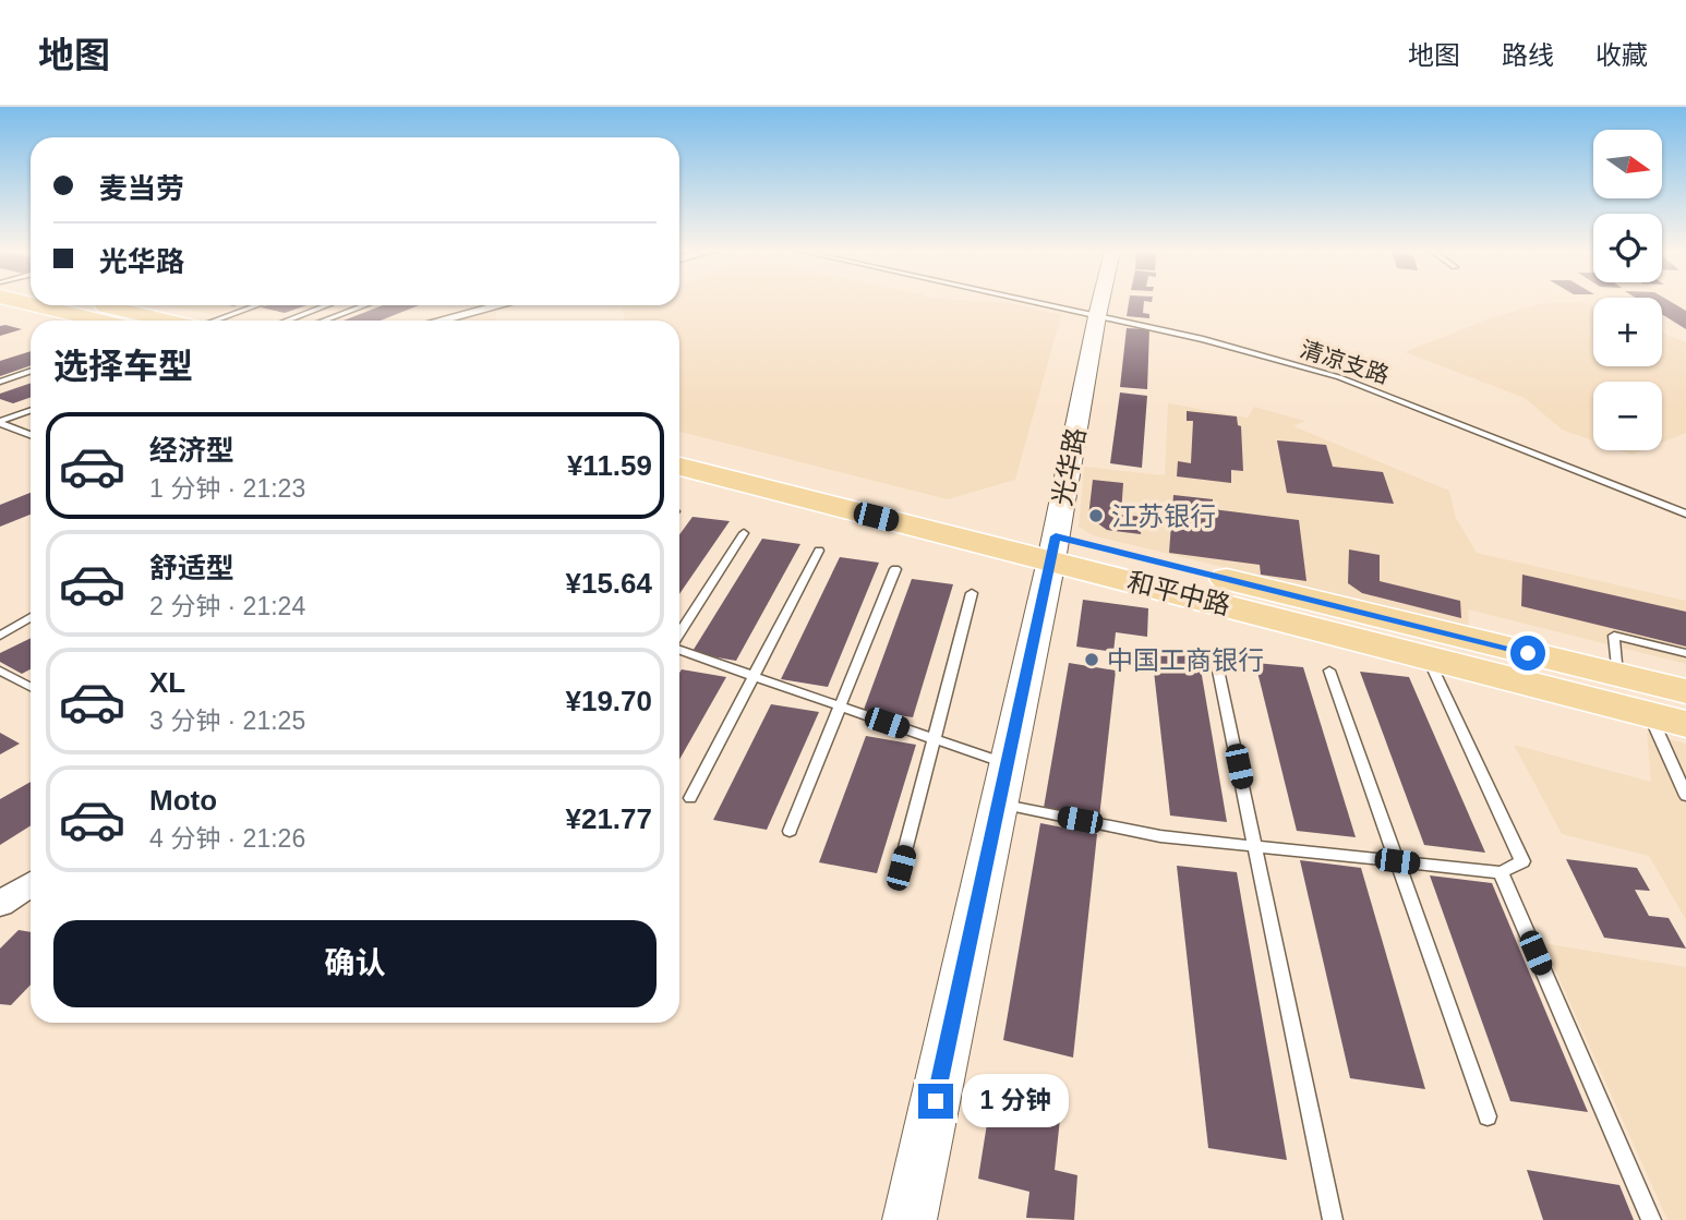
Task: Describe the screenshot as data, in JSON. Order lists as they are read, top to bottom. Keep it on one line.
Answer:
{"streets":{"main road":["光华路","和平中路"],"lane":["清凉支路"]},"crossings":[["清凉支路","光华路"],["光华路","和平中路"]],"places":["江苏银行","中国工商银行"],"north":"right","page":{"header":"地图","nav":["地图","路线","收藏"],"map_buttons":["+","−"],"banner":["麦当劳","光华路"],"heading":"选择车型","list":[{"name":"经济型","note":"1 分钟 · 21:23","value":"¥11.59"},{"name":"舒适型","note":"2 分钟 · 21:24","value":"¥15.64"},{"name":"XL","note":"3 分钟 · 21:25","value":"¥19.70"},{"name":"Moto","note":"4 分钟 · 21:26","value":"¥21.77"}],"buttons":"确认","bubble":"1 分钟"}}
